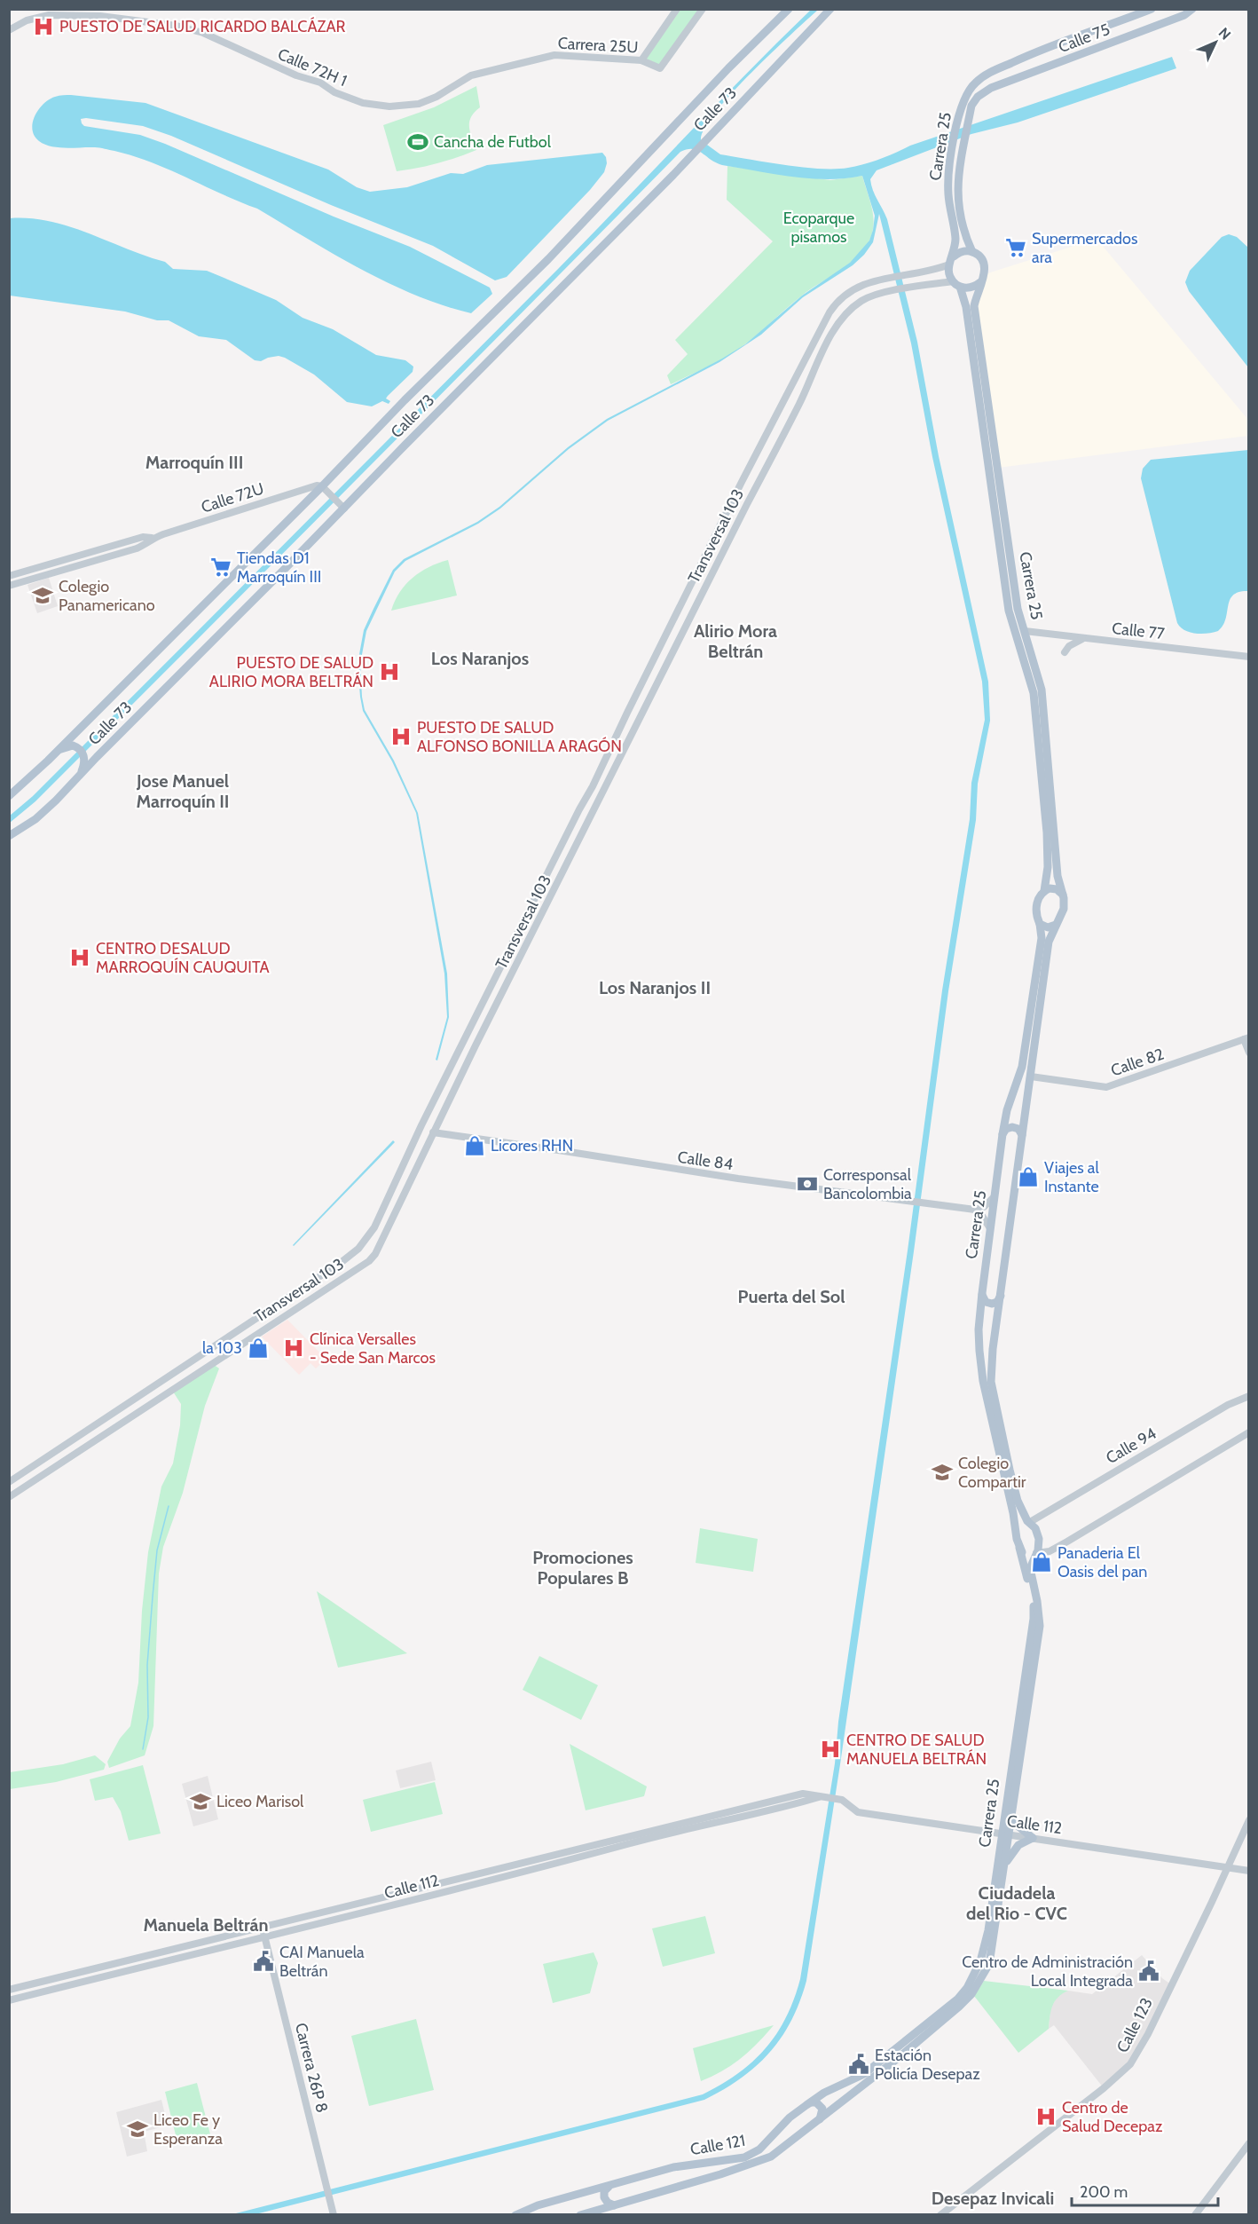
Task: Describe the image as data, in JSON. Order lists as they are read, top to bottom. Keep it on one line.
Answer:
{"streets":{"main road":["Calle 75","Calle 73","Carrera 25","Calle 121"],"street":["Carrera 25U","Calle 72H 1","Calle 72U","Transversal 103","Calle 77","Calle 82","Calle 84","Calle 94","Calle 112","Calle 123","Carrera 26P 8"]},"crossings":[["Calle 75","Carrera 25"],["Carrera 25U","Calle 72H 1"],["Calle 73","Calle 72U"],["Carrera 25","Transversal 103"],["Carrera 25","Calle 77"],["Carrera 25","Calle 94"],["Carrera 25","Calle 112"],["Carrera 25","Calle 121"],["Transversal 103","Calle 84"],["Calle 112","Calle 123"],["Calle 112","Carrera 26P 8"]],"districts":["Marroquín III","Alirio Mora Beltrán","Los Naranjos","Jose Manuel Marroquín II","Los Naranjos II","Puerta del Sol","Promociones Populares B","Ciudadela del Rio - CVC","Manuela Beltrán","Desepaz Invicali"],"parks":["Ecoparque pisamos"],"places":{"hospital":["PUESTO DE SALUD RICARDO BALCÁZAR","PUESTO DE SALUD ALIRIO MORA BELTRÁN","PUESTO DE SALUD ALFONSO BONILLA ARAGÓN","CENTRO DESALUD MARROQUÍN CAUQUITA","Clínica Versalles - Sede San Marcos","CENTRO DE SALUD MANUELA BELTRÁN","Centro de Salud Decepaz"],"sports":["Cancha de Futbol"],"supermarket":["Supermercados ara","Tiendas D1 Marroquín III"],"school or university":["Colegio Panamericano","Colegio Compartir","Liceo Marisol","Liceo Fe y Esperanza"],"shop":["Licores RHN","Viajes al Instante","la 103","Panaderia El Oasis del pan"],"bank":["Corresponsal Bancolombia"],"public building":["CAI Manuela Beltrán","Centro de Administración Local Integrada","Estación Policía Desepaz"]},"scale_bar":"200 m","north":"top right"}
